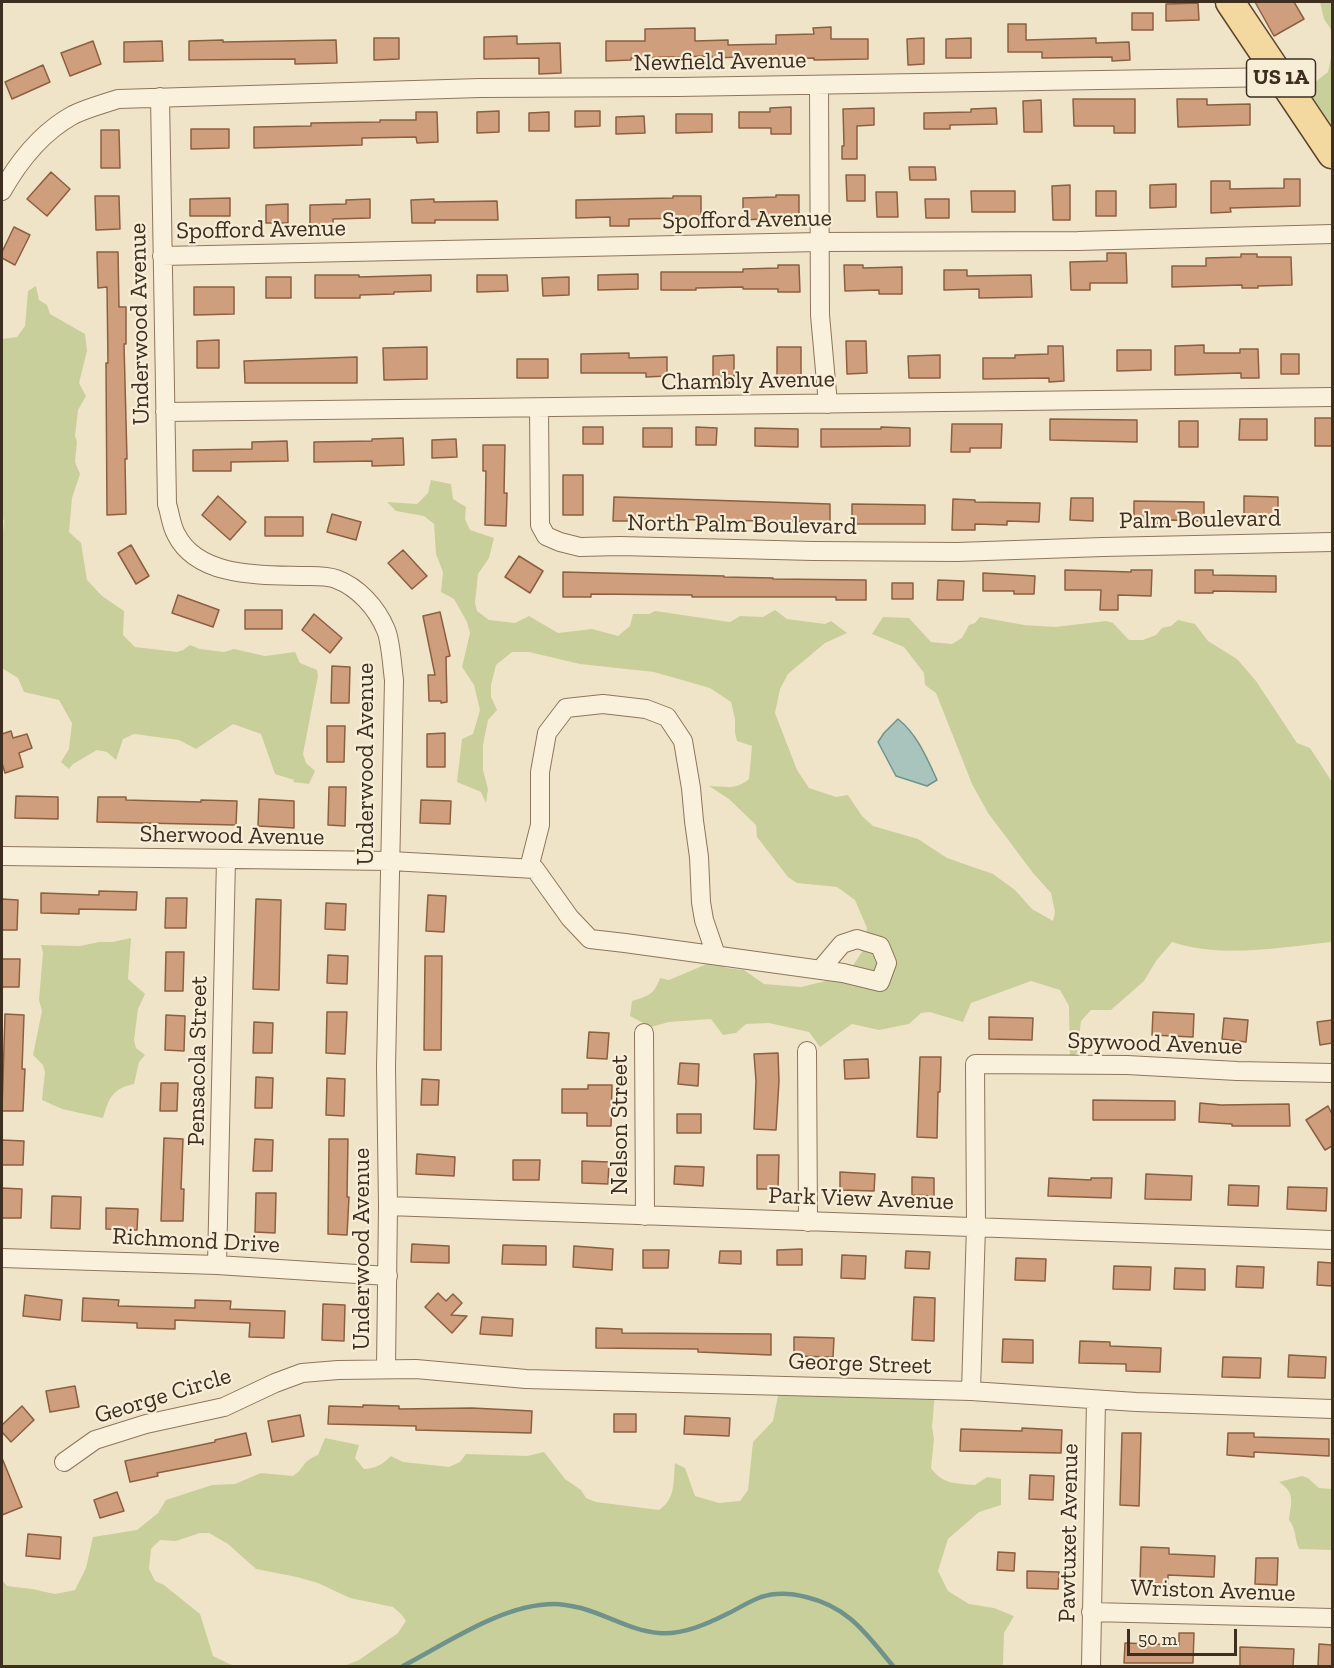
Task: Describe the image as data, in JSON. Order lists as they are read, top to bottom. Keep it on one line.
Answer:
{"streets":{"main road":["US 1A"],"street":["Newfield Avenue","Spofford Avenue","Underwood Avenue","Chambly Avenue","Palm Boulevard","North Palm Boulevard","Sherwood Avenue","Spywood Avenue","Pensacola Street","Nelson Street","Park View Avenue","Richmond Drive","George Street","George Circle","Pawtuxet Avenue","Wriston Avenue"]},"crossings":[["Newfield Avenue","US 1A"],["Newfield Avenue","Underwood Avenue"],["Spofford Avenue","Underwood Avenue"],["Underwood Avenue","Chambly Avenue"],["Underwood Avenue","Sherwood Avenue"],["Underwood Avenue","Park View Avenue"],["Underwood Avenue","Richmond Drive"],["Underwood Avenue","George Street"],["Underwood Avenue","George Circle"],["Chambly Avenue","North Palm Boulevard"],["Palm Boulevard","North Palm Boulevard"],["Sherwood Avenue","Pensacola Street"],["Spywood Avenue","Park View Avenue"],["Pensacola Street","Richmond Drive"],["Nelson Street","Park View Avenue"],["George Street","George Circle"],["George Street","Pawtuxet Avenue"],["Pawtuxet Avenue","Wriston Avenue"]],"scale_bar":"50 m"}
